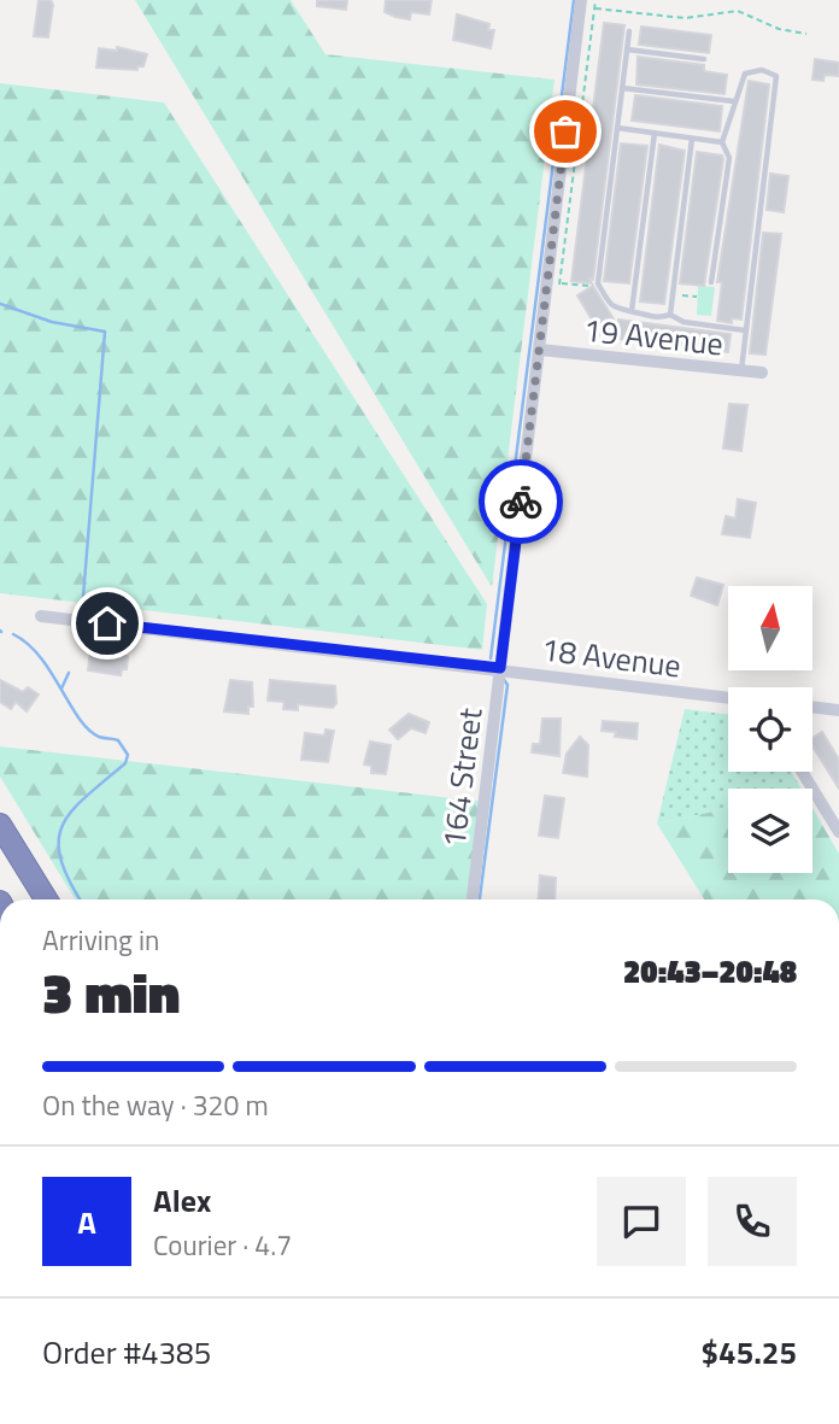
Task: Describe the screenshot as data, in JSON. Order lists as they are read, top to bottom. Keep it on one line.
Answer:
{"streets":{"street":["19 Avenue","18 Avenue","164 Street"]},"crossings":[["19 Avenue","164 Street"],["18 Avenue","164 Street"]],"north":"top","page":{"heading":["3 min","Arriving in","20:43–20:48"],"panel":["Alex","Courier · 4.7","Order #4385","$45.25"],"bar":"On the way · 320 m","round":"A"}}
